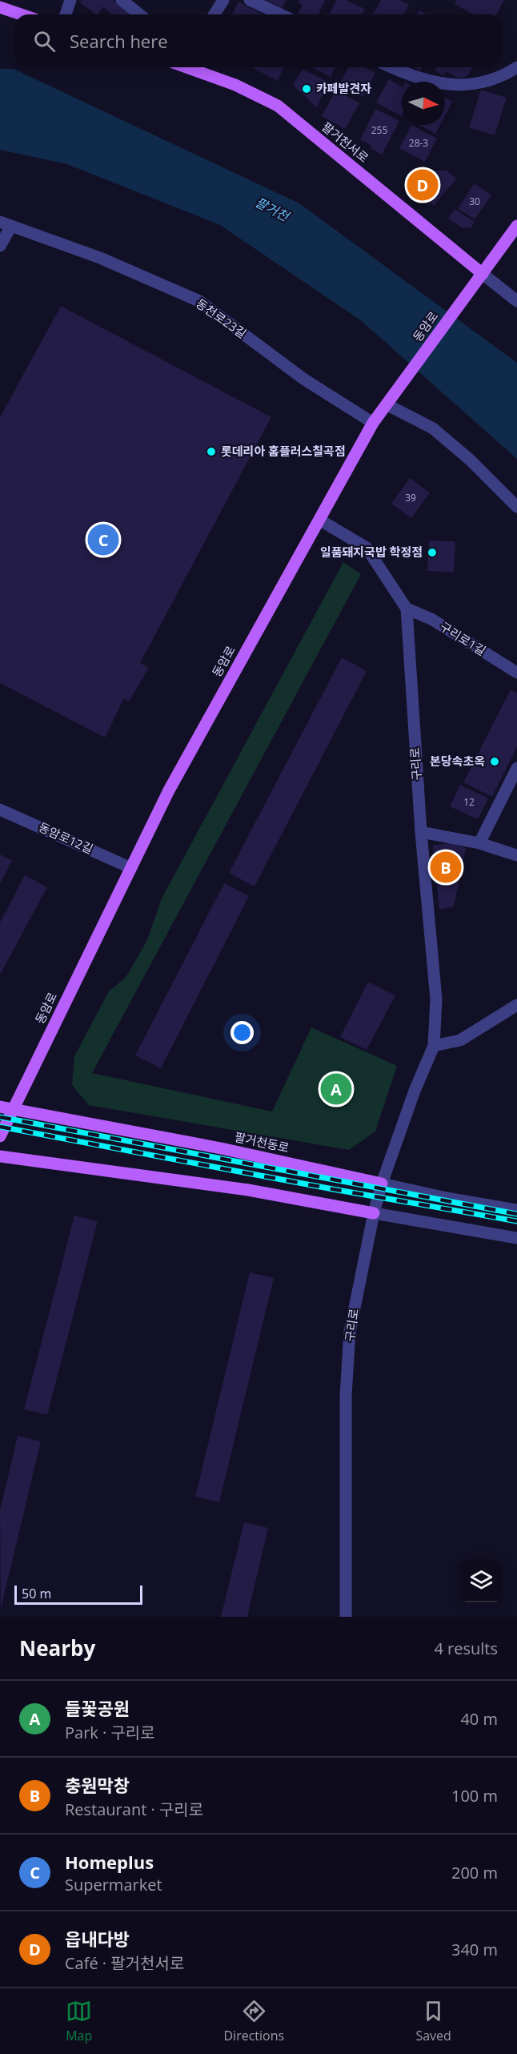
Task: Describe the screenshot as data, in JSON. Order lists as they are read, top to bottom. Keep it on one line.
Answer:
{"streets":{"main road":["팔거천서로","동암로","팔거천동로"],"street":["동천로23길","구리로1길","구리로","동암로12길"]},"crossings":[["팔거천서로","동암로"],["동천로23길","동암로"],["동암로","구리로"],["동암로","동암로12길"],["동암로","팔거천동로"],["구리로1길","구리로"],["구리로","팔거천동로"]],"water":["팔거천"],"places":["카페발견자","롯데리아 홈플러스칠곡점","일품돼지국밥 학정점","본당속초옥"],"house_numbers":["255","28-3","30","39","12"],"scale_bar":"50 m","north":"right","page":{"search":"Search here","pins":["D","C","B","A"],"scale":"50 m","heading":["Nearby","4 results"],"list":[{"mark":"A","name":"들꽃공원","note":"Park · 구리로","value":"40 m"},{"mark":"B","name":"충원막창","note":"Restaurant · 구리로","value":"100 m"},{"mark":"C","name":"Homeplus","note":"Supermarket","value":"200 m"},{"mark":"D","name":"읍내다방","note":"Café · 팔거천서로","value":"340 m"}],"nav":["Map","Directions","Saved"]}}
